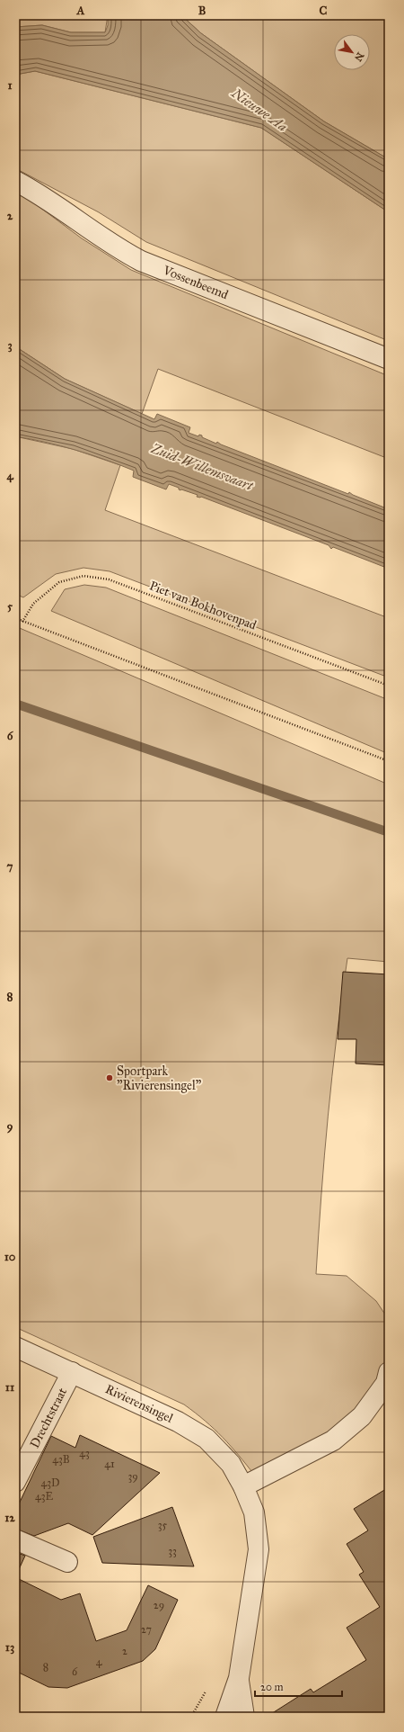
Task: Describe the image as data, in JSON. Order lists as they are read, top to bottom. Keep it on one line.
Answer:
{"streets":{"street":["Vossenbeemd","Rivierensingel","Drechtstraat"],"path":["Piet van Bokhovenpad"]},"crossings":[["Rivierensingel","Drechtstraat"]],"water":["Nieuwe Aa","Zuid-Willemsvaart"],"places":["Sportpark \"Rivierensingel\""],"house_numbers":["43","43B","41","39","43D","43E","35","33","29","27","2","4","8","6"],"scale_bar":"20 m","north":"bottom right","grid":{"columns":["A","B","C"],"rows":["1","2","3","4","5","6","7","8","9","10","11","12","13"]}}
